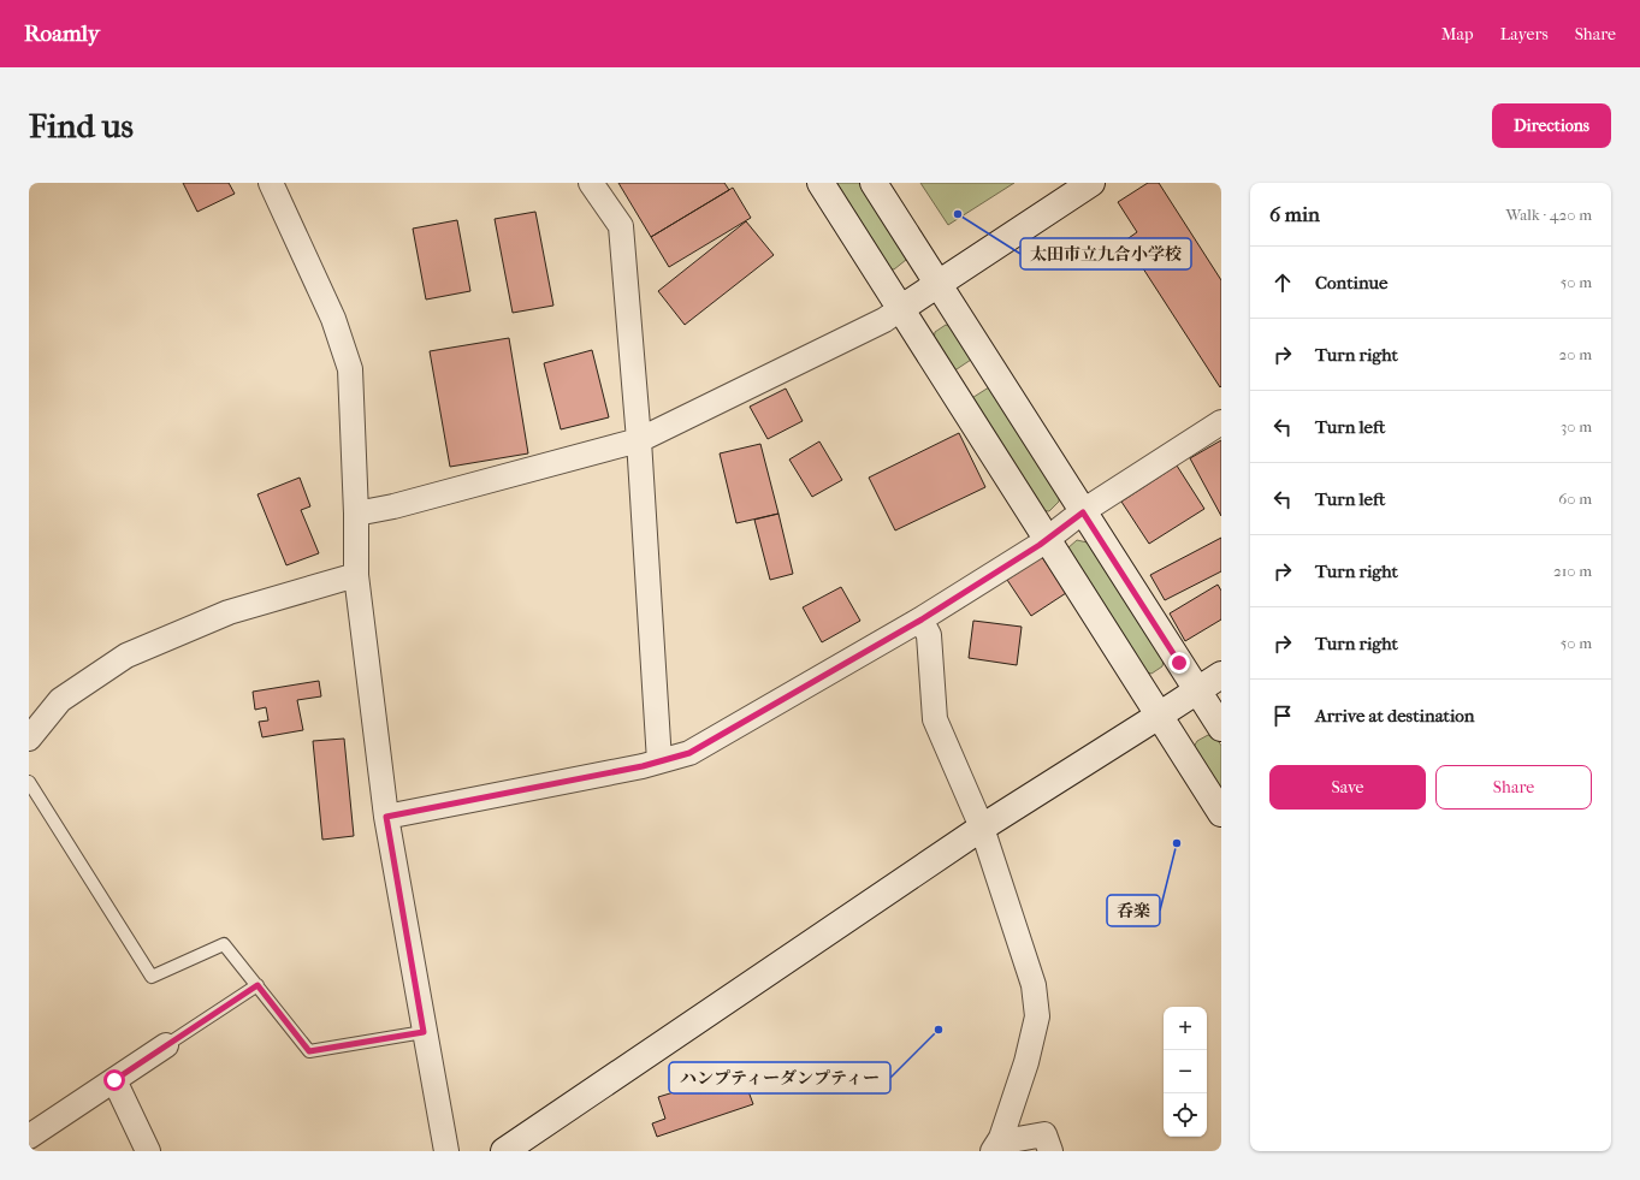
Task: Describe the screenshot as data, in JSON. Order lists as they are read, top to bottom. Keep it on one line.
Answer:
{"places":["太田市立九合小学校","呑楽","ハンプティーダンプティー"],"page":{"header":"Roamly","nav":["Map","Layers","Share"],"buttons":["Directions",["Save","Share"]],"title":"Find us","heading":["6 min","Walk · 420 m"],"list":[["Continue","50 m"],["Turn right","20 m"],["Turn left","30 m"],["Turn left","60 m"],["Turn right","210 m"],["Turn right","50 m"],"Arrive at destination"],"map_buttons":["+","−"]}}
